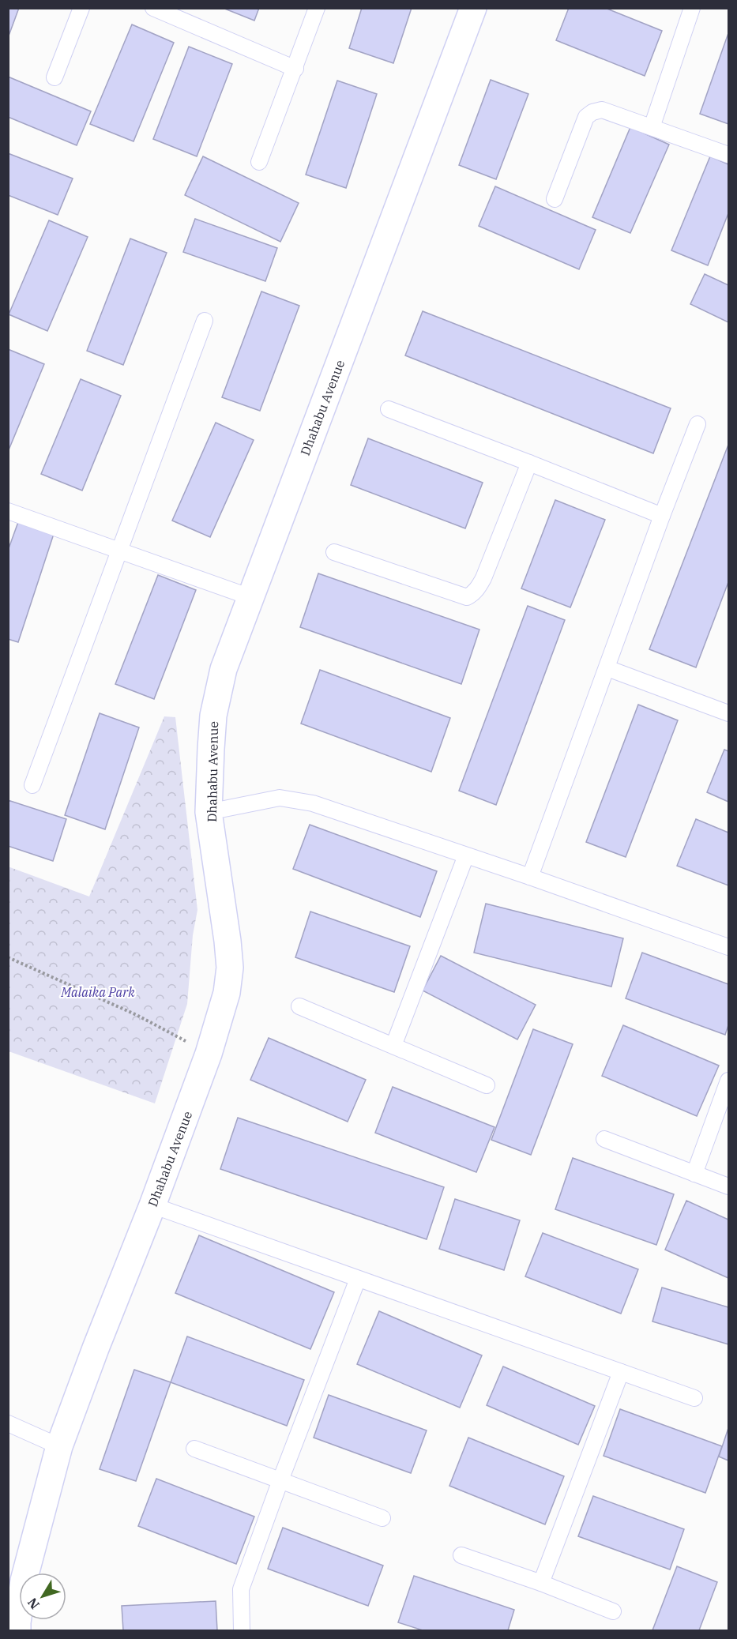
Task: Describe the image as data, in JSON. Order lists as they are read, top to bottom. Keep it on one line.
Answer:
{"streets":{"street":["Dhahabu Avenue"]},"parks":["Malaika Park"],"north":"bottom left"}
